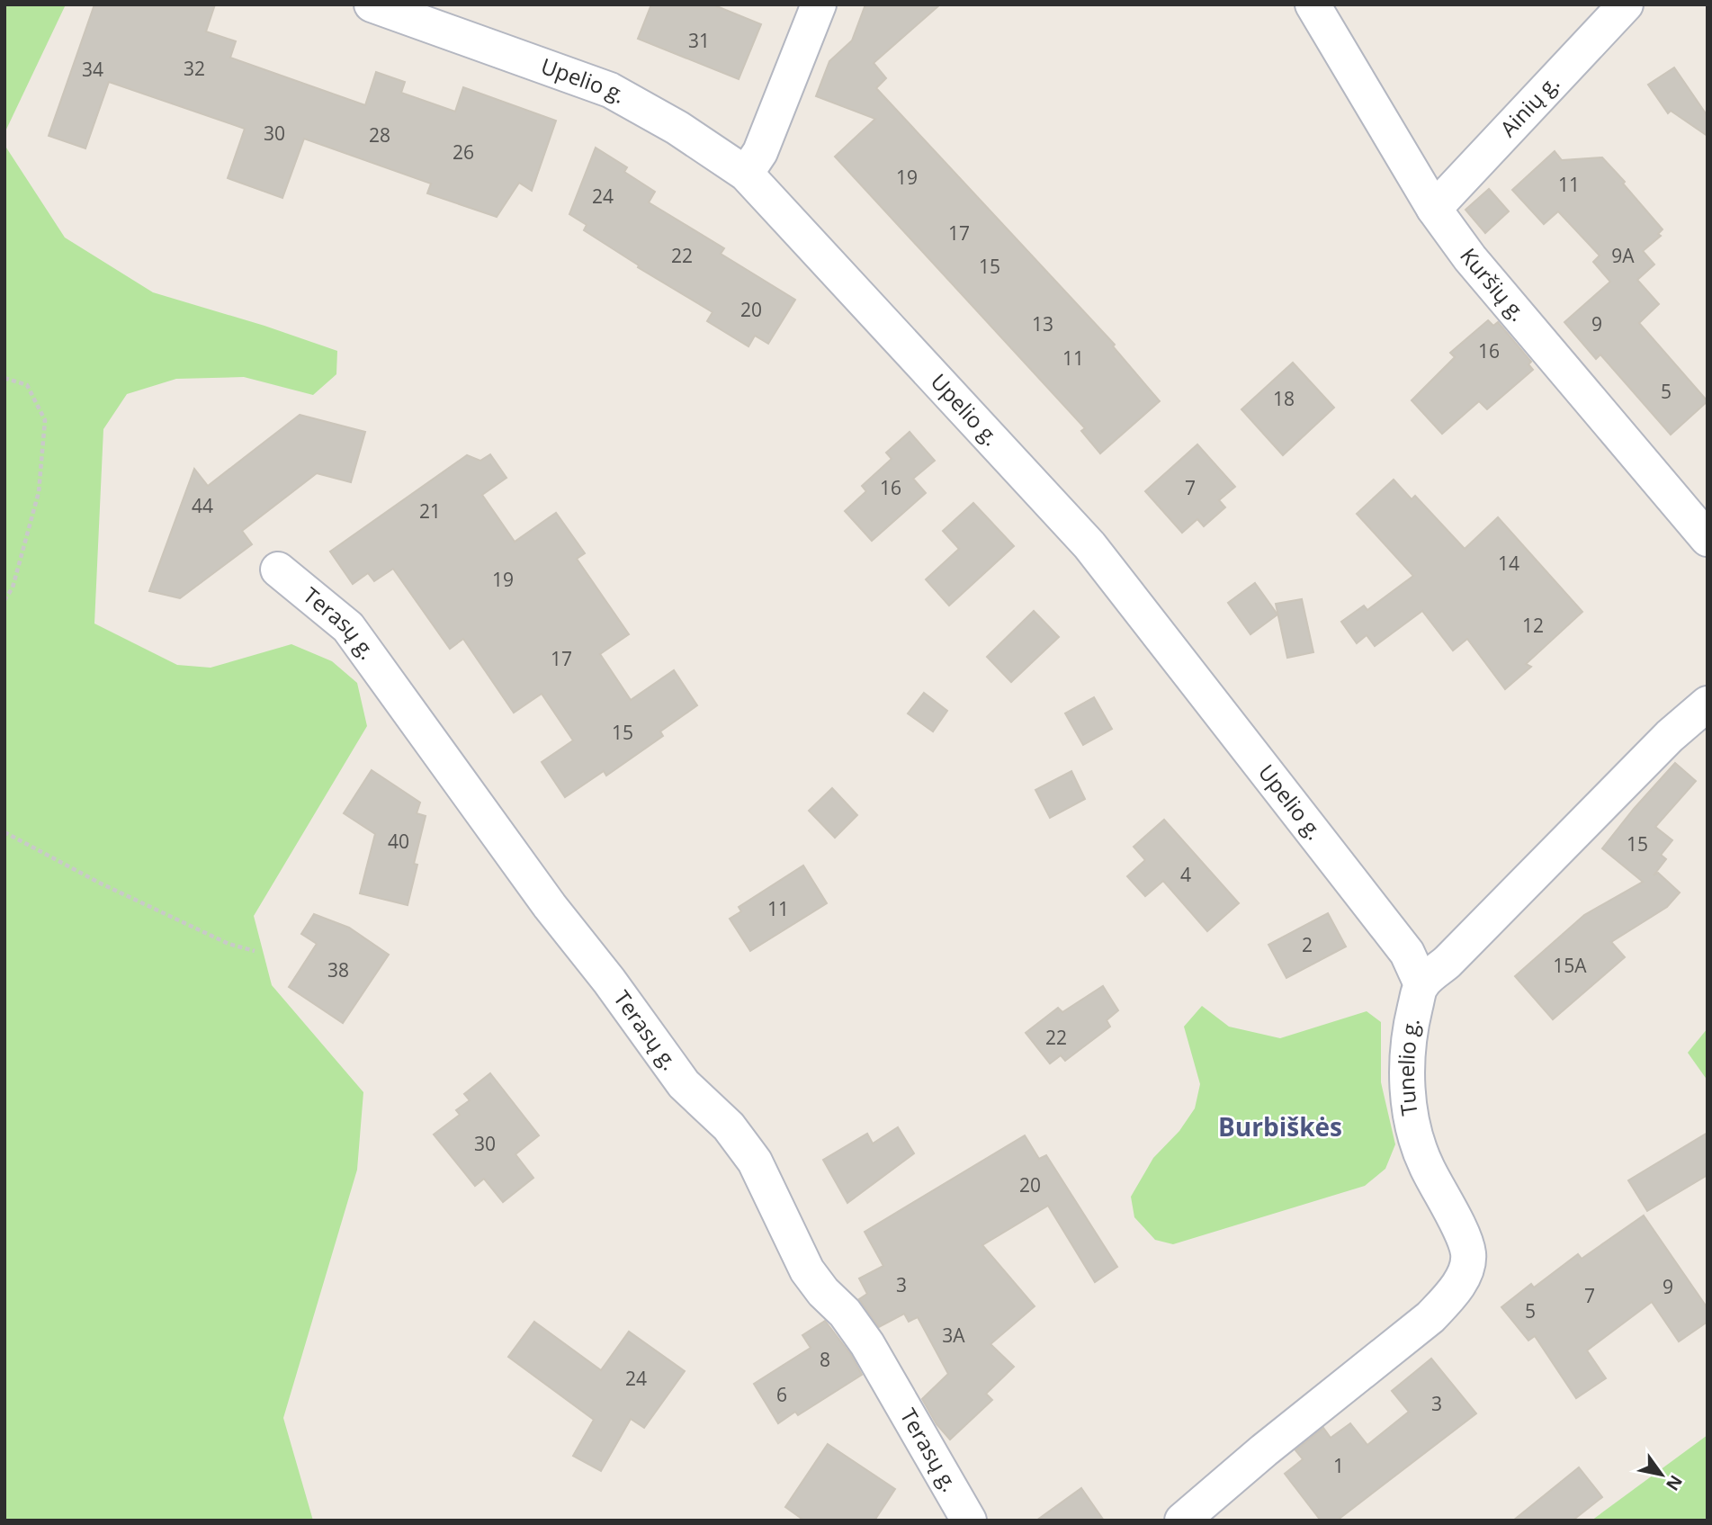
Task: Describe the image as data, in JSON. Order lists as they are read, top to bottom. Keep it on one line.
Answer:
{"streets":{"street":["Upelio g.","Ainių g.","Kuršių g.","Terasų g.","Tunelio g."]},"crossings":[["Upelio g.","Tunelio g."],["Ainių g.","Kuršių g."]],"districts":["Burbiškės"],"house_numbers":["31","32","34","30","28","26","19","11","24","17","22","9A","15","20","13","9","16","11","5","18","16","7","44","21","14","19","12","17","15","40","15","4","11","2","15A","38","22","30","20","3","9","7","5","3A","8","24","6","3","1"],"north":"bottom right"}
